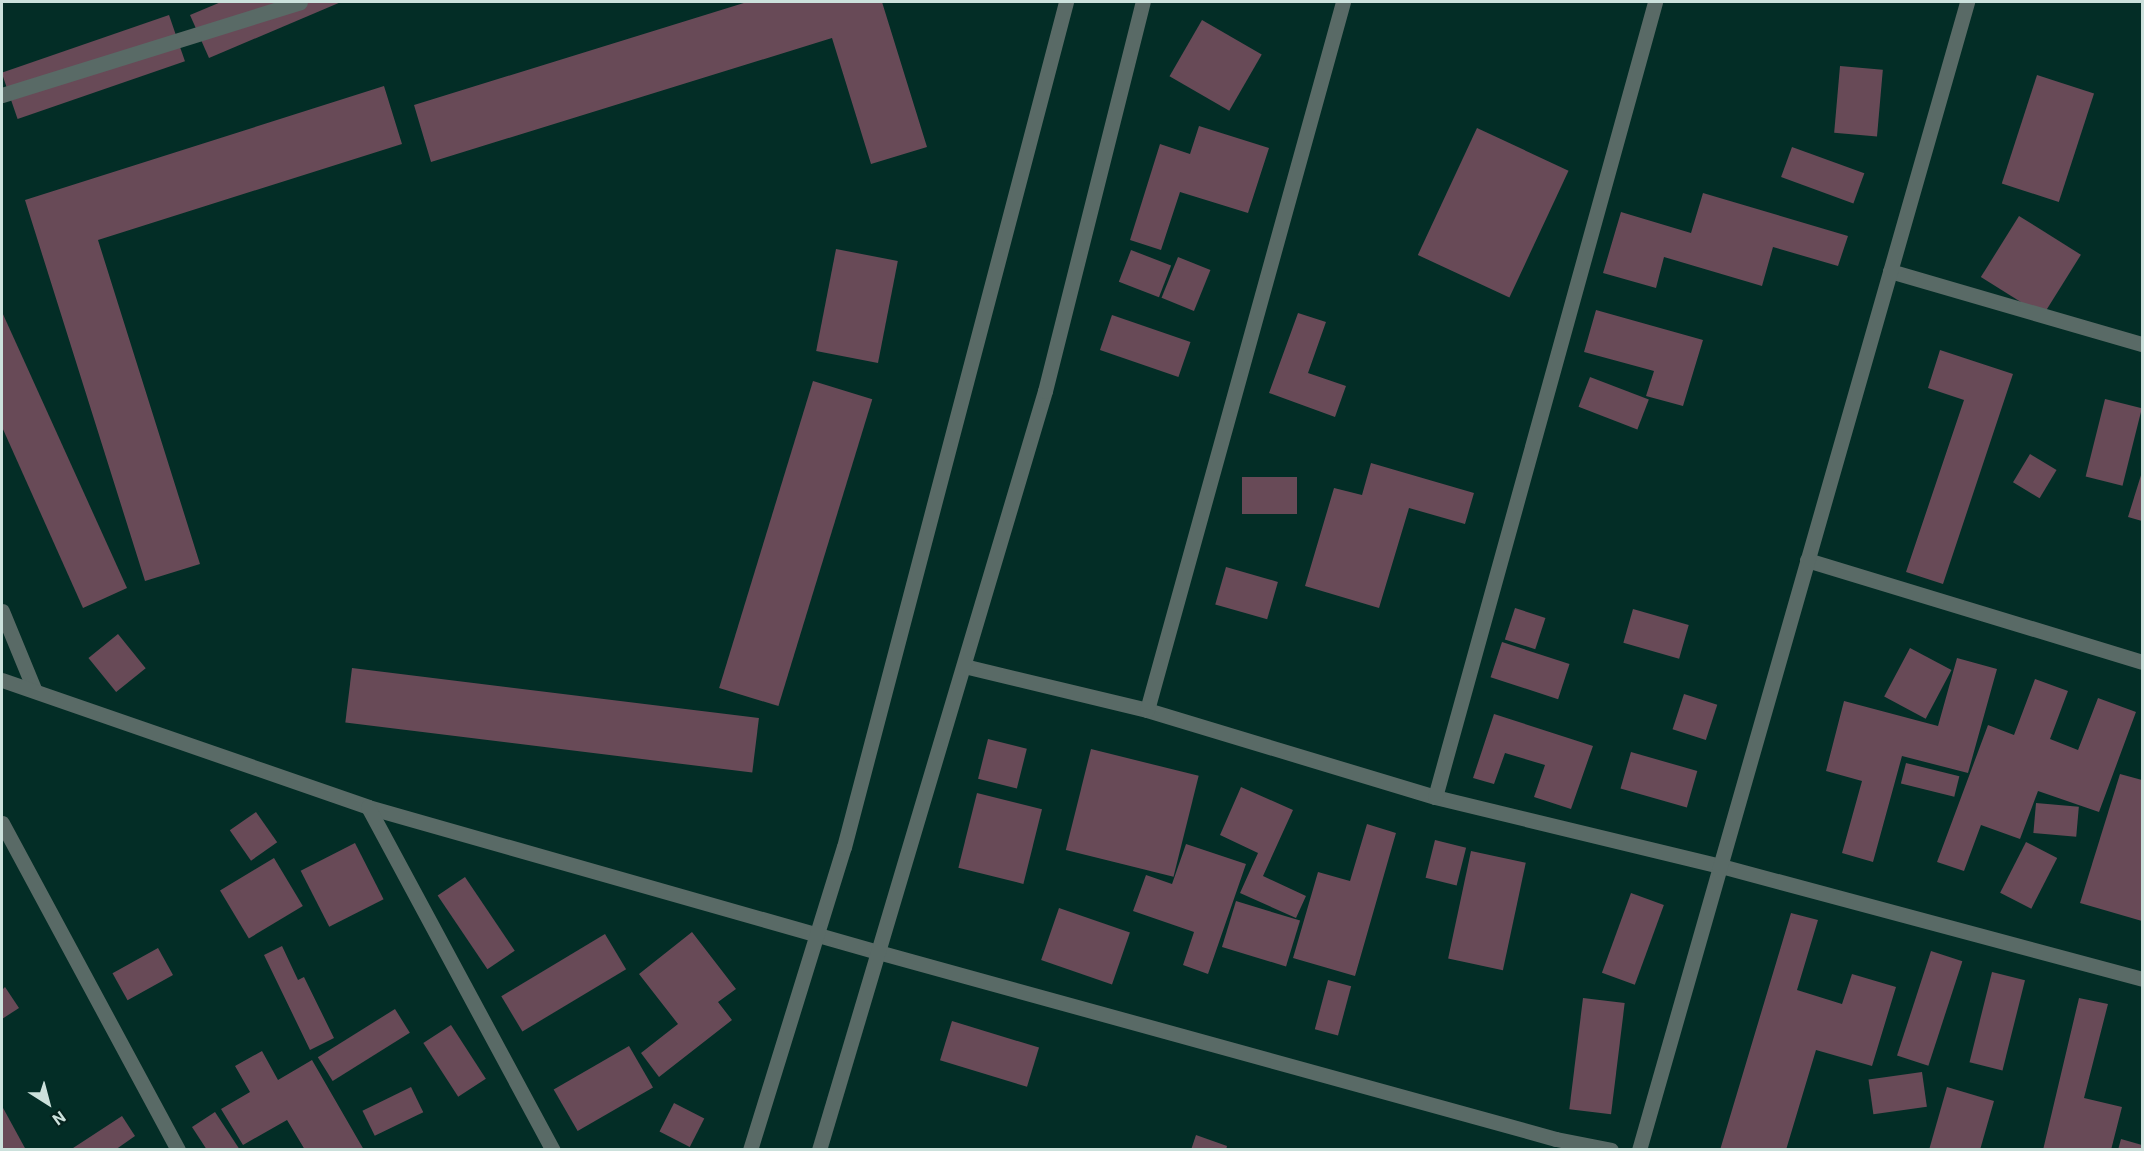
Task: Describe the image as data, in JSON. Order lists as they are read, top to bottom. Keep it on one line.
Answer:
{"north":"bottom right"}
